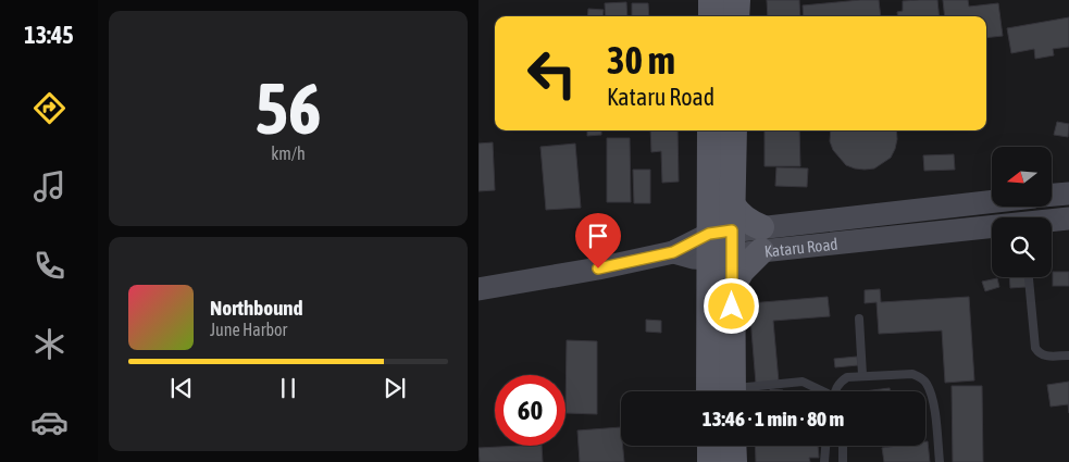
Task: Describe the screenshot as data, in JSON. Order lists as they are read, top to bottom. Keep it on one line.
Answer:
{"streets":{"street":["Kataru Road"]},"north":"left","page":{"tabs":"13:45","tile":["56","km/h"],"turn":["30 m","Kataru Road"],"song":["Northbound","June Harbor"],"limit":"60","trip":"13:46 · 1 min · 80 m"}}
